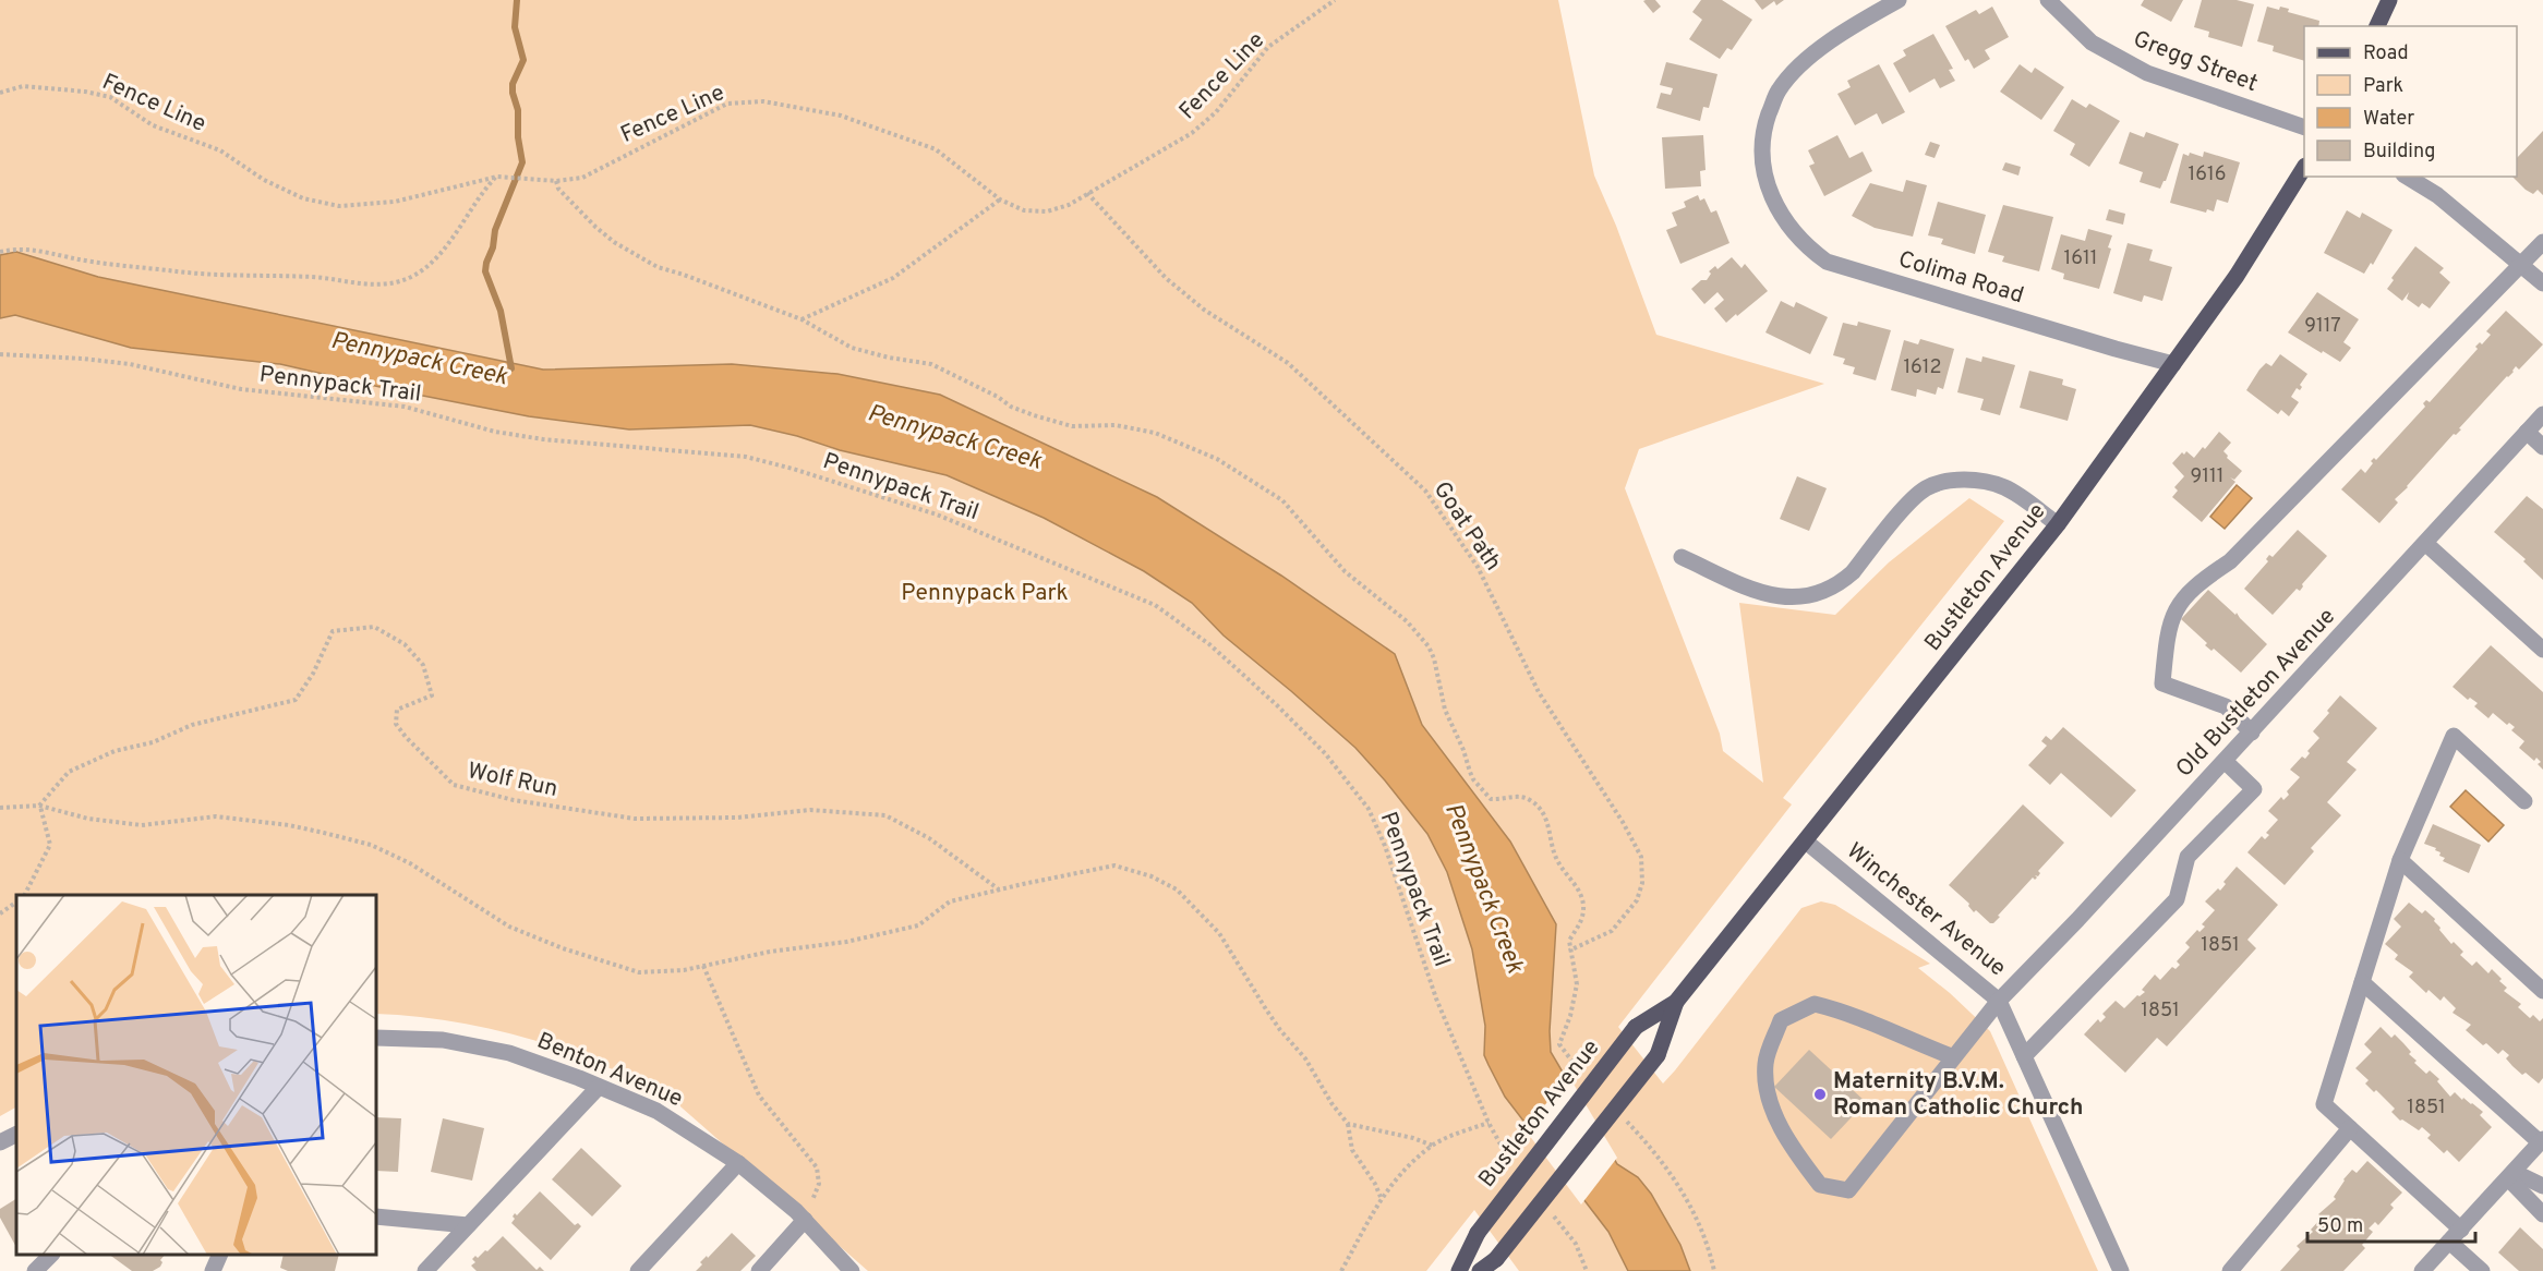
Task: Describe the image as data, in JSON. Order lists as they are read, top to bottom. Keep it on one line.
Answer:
{"streets":{"main road":["Bustleton Avenue"],"street":["Gregg Street","Colima Road","Old Bustleton Avenue","Winchester Avenue","Benton Avenue"],"path":["Fence Line","Pennypack Trail","Goat Path","Wolf Run"]},"crossings":[["Fence Line","Goat Path"],["Colima Road","Bustleton Avenue"],["Bustleton Avenue","Winchester Avenue"],["Old Bustleton Avenue","Winchester Avenue"]],"water":["Pennypack Creek"],"parks":["Pennypack Park"],"places":["Maternity B.V.M. Roman Catholic Church"],"house_numbers":["1616","1611","9117","1612","9111","1851","1851","1851"],"legend":["Road","Park","Water","Building"],"scale_bar":"50 m"}
